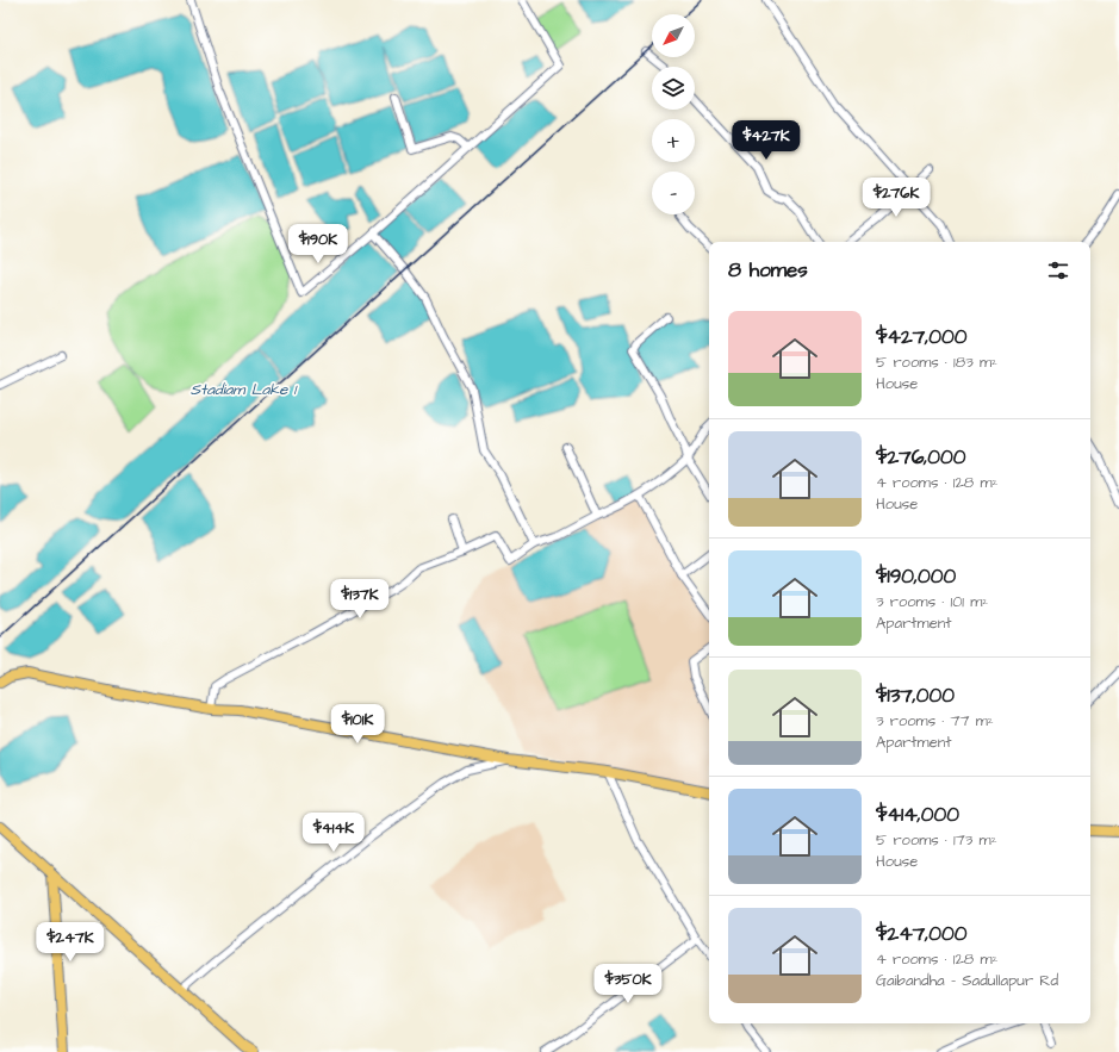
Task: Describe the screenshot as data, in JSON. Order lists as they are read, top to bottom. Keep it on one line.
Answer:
{"water":["Stadiam Lake 1"],"north":"bottom left","page":{"map_buttons":["+","−"],"price":["$427K","$276K","$190K","$137K","$101K","$414K","$247K","$350K"],"heading":"8 homes","list":[{"name":"$427,000","note":"5 rooms · 183 m² · House"},{"name":"$276,000","note":"4 rooms · 128 m² · House"},{"name":"$190,000","note":"3 rooms · 101 m² · Apartment"},{"name":"$137,000","note":"3 rooms · 77 m² · Apartment"},{"name":"$414,000","note":"5 rooms · 173 m² · House"},{"name":"$247,000","note":"4 rooms · 128 m² · Gaibandha - Sadullapur Rd"}]}}
